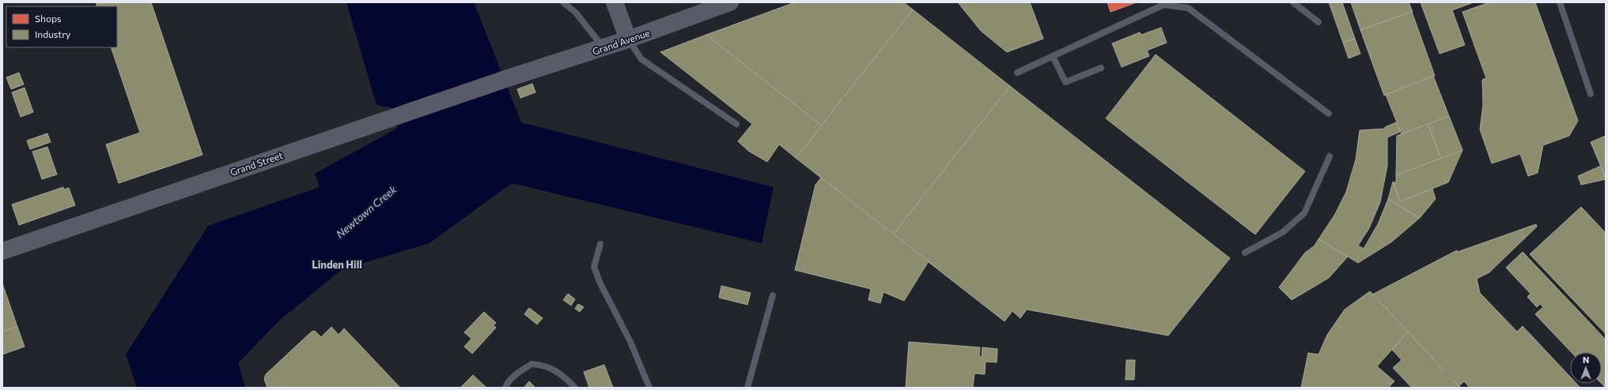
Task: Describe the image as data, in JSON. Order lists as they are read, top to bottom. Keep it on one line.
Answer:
{"streets":{"main road":["Grand Avenue","Grand Street"]},"crossings":[["Grand Avenue","Grand Street"]],"districts":["Linden Hill"],"water":["Newtown Creek"],"legend":["Shops","Industry"],"north":"top"}
